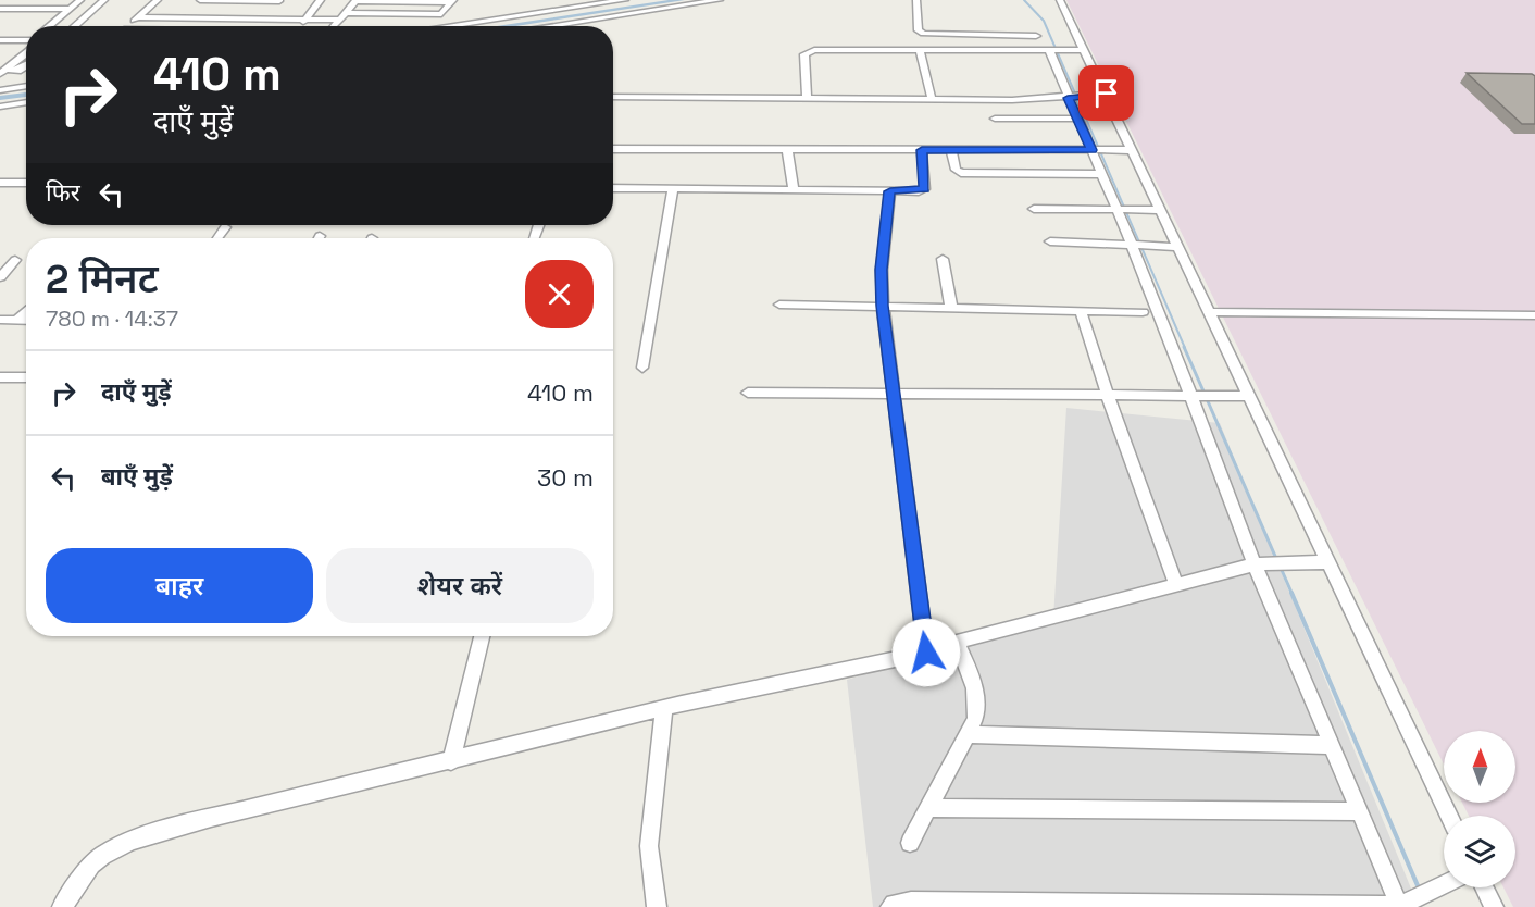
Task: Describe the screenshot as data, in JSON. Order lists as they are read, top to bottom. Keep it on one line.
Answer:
{"north":"top","page":{"turn":["410 m","दाएँ मुड़ें"],"then":"फिर","heading":["2 मिनट","780 m · 14:37"],"list":[{"name":"दाएँ मुड़ें","value":"410 m"},{"name":"बाएँ मुड़ें","value":"30 m"}],"buttons":["बाहर","शेयर करें"]}}
